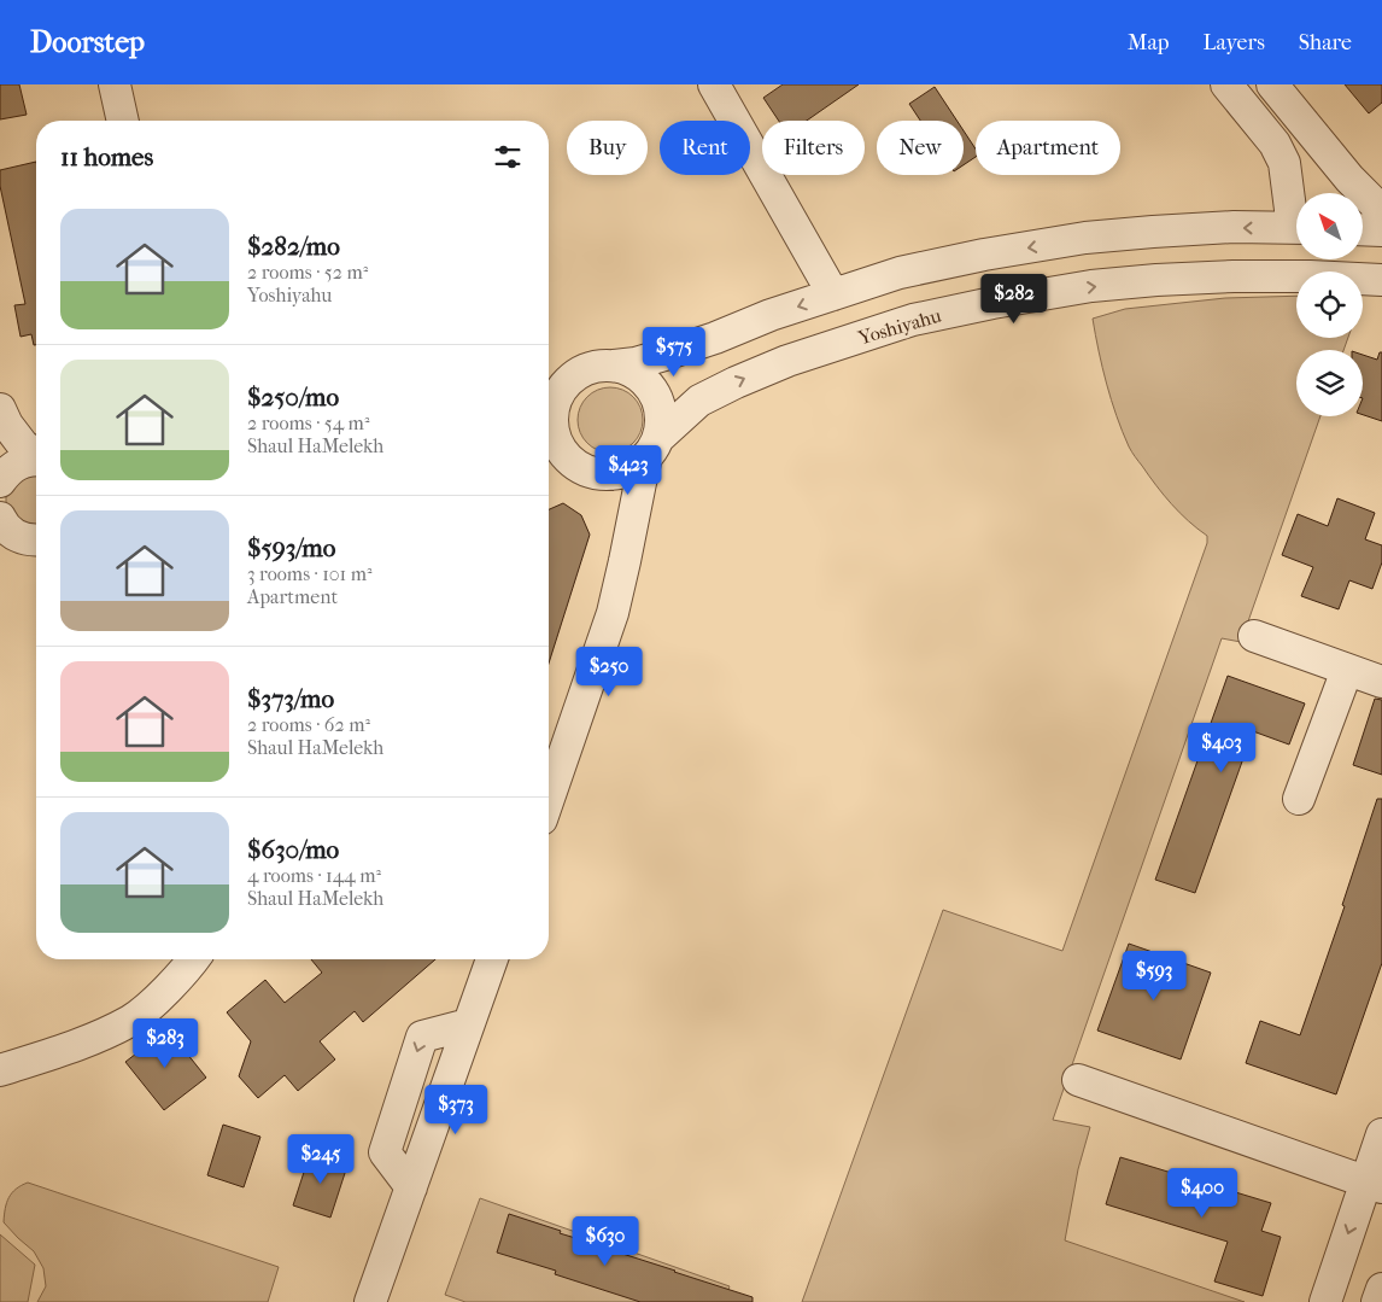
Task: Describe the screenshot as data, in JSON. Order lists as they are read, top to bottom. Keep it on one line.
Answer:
{"streets":{"street":["Yoshiyahu"]},"north":"top left","page":{"header":"Doorstep","nav":["Map","Layers","Share"],"chip":["Buy","Rent","Filters","New","Apartment"],"heading":"11 homes","list":[{"name":"$282/mo","note":"2 rooms · 52 m² · Yoshiyahu"},{"name":"$250/mo","note":"2 rooms · 54 m² · Shaul HaMelekh"},{"name":"$593/mo","note":"3 rooms · 101 m² · Apartment"},{"name":"$373/mo","note":"2 rooms · 62 m² · Shaul HaMelekh"},{"name":"$630/mo","note":"4 rooms · 144 m² · Shaul HaMelekh"}],"price":["$282","$575","$423","$250","$403","$593","$283","$373","$245","$400","$630"]}}
